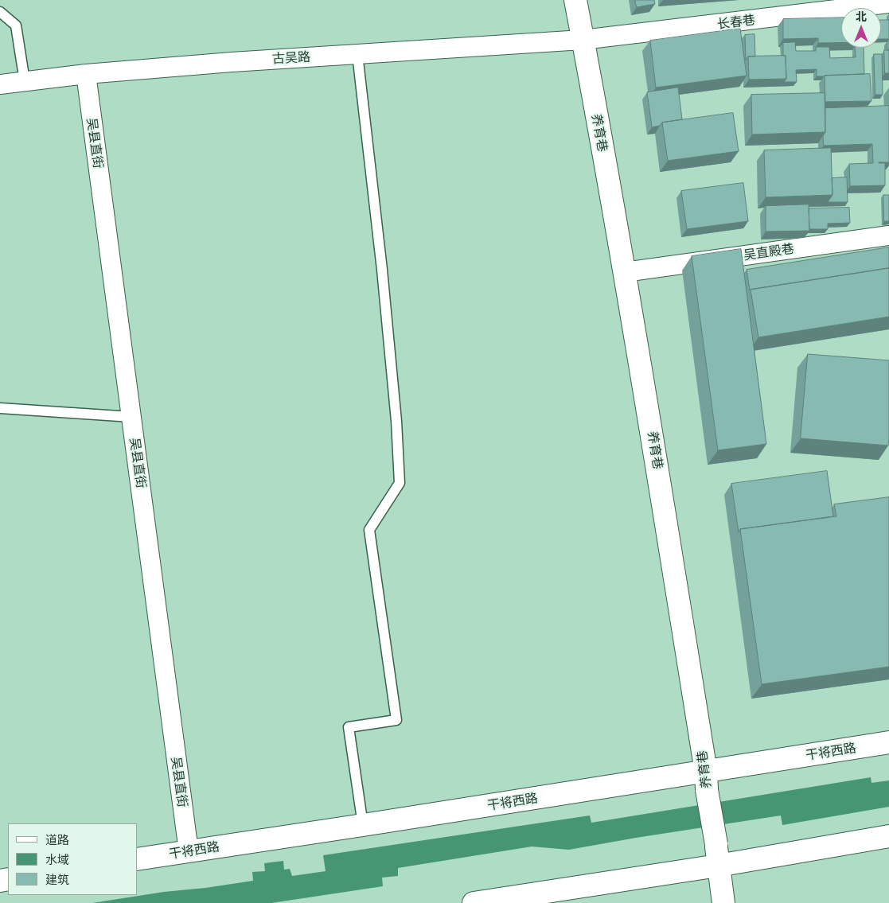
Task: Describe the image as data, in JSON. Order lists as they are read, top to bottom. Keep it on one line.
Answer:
{"streets":{"main road":["养育巷","干将西路"],"street":["长春巷","古吴路","吴县直街","吴直殿巷"]},"crossings":[["长春巷","古吴路"],["长春巷","养育巷"],["古吴路","养育巷"],["古吴路","吴县直街"],["养育巷","吴直殿巷"],["养育巷","干将西路"],["吴县直街","干将西路"]],"legend":["道路","水域","建筑"],"north":"top"}
